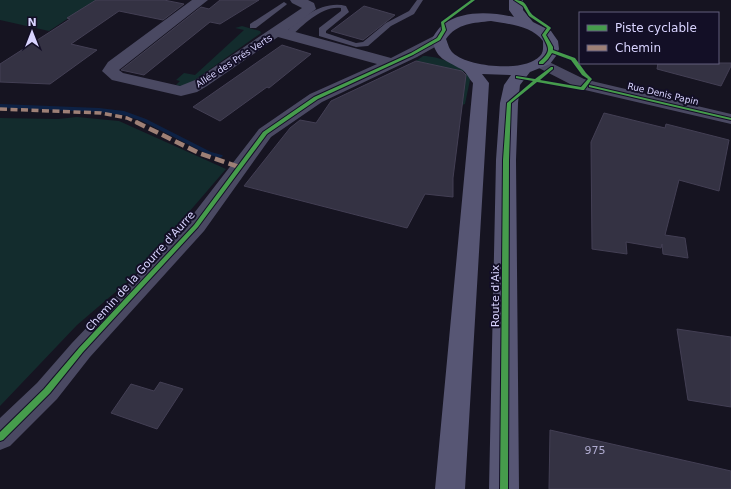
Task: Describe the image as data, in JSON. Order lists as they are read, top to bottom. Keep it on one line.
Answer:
{"streets":{"main road":["Route d'Aix"],"street":["Allée des Prés Verts","Rue Denis Papin","Chemin de la Gourre d'Aurre"]},"crossings":[["Rue Denis Papin","Route d'Aix"]],"house_numbers":["975"],"legend":["Piste cyclable","Chemin"],"north":"top"}
